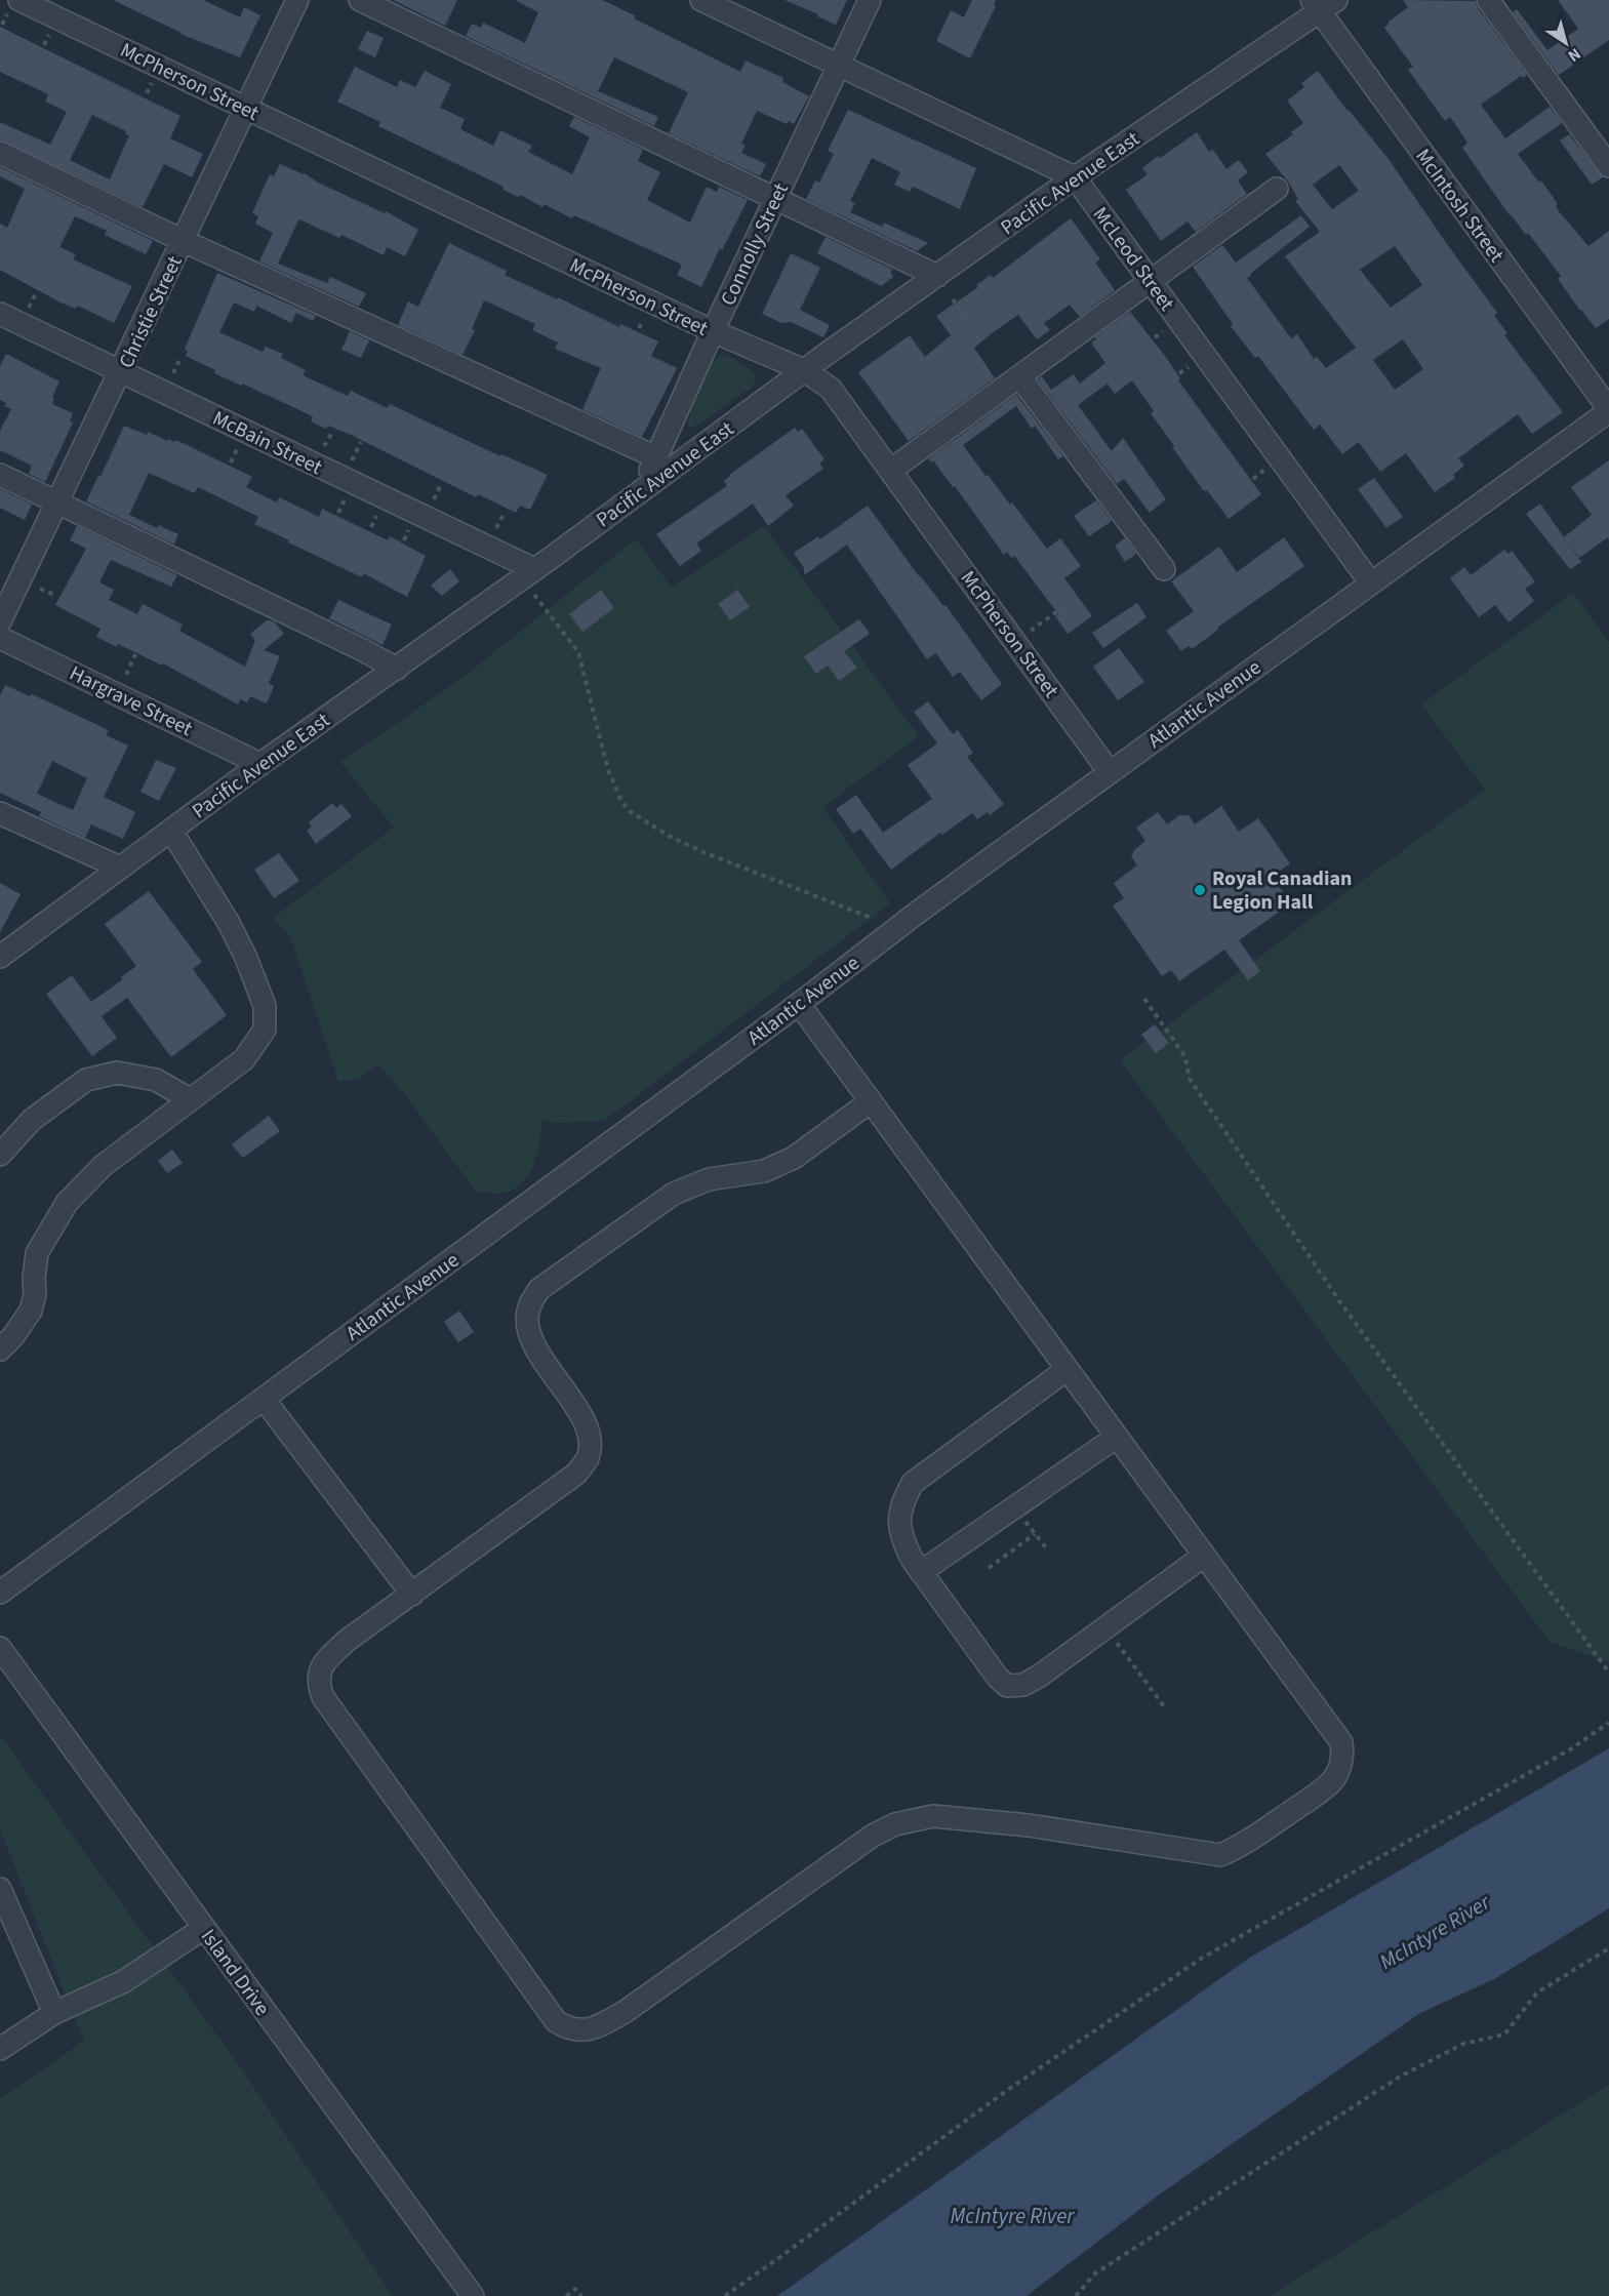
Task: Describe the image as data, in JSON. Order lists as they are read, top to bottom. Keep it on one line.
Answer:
{"streets":{"street":["McPherson Street","Pacific Avenue East","McIntosh Street","Connolly Street","McLeod Street","Christie Street","McBain Street","Hargrave Street","Atlantic Avenue","Island Drive"]},"crossings":[["McPherson Street","Pacific Avenue East"],["McPherson Street","Connolly Street"],["McPherson Street","Christie Street"],["McPherson Street","Atlantic Avenue"],["Pacific Avenue East","McIntosh Street"],["Pacific Avenue East","Connolly Street"],["Pacific Avenue East","McLeod Street"],["Pacific Avenue East","McBain Street"],["Pacific Avenue East","Hargrave Street"],["McIntosh Street","Atlantic Avenue"],["Connolly Street","McLeod Street"],["McLeod Street","Atlantic Avenue"],["Christie Street","McBain Street"]],"water":["McIntyre River"],"places":["Royal Canadian Legion Hall"],"north":"bottom right"}
